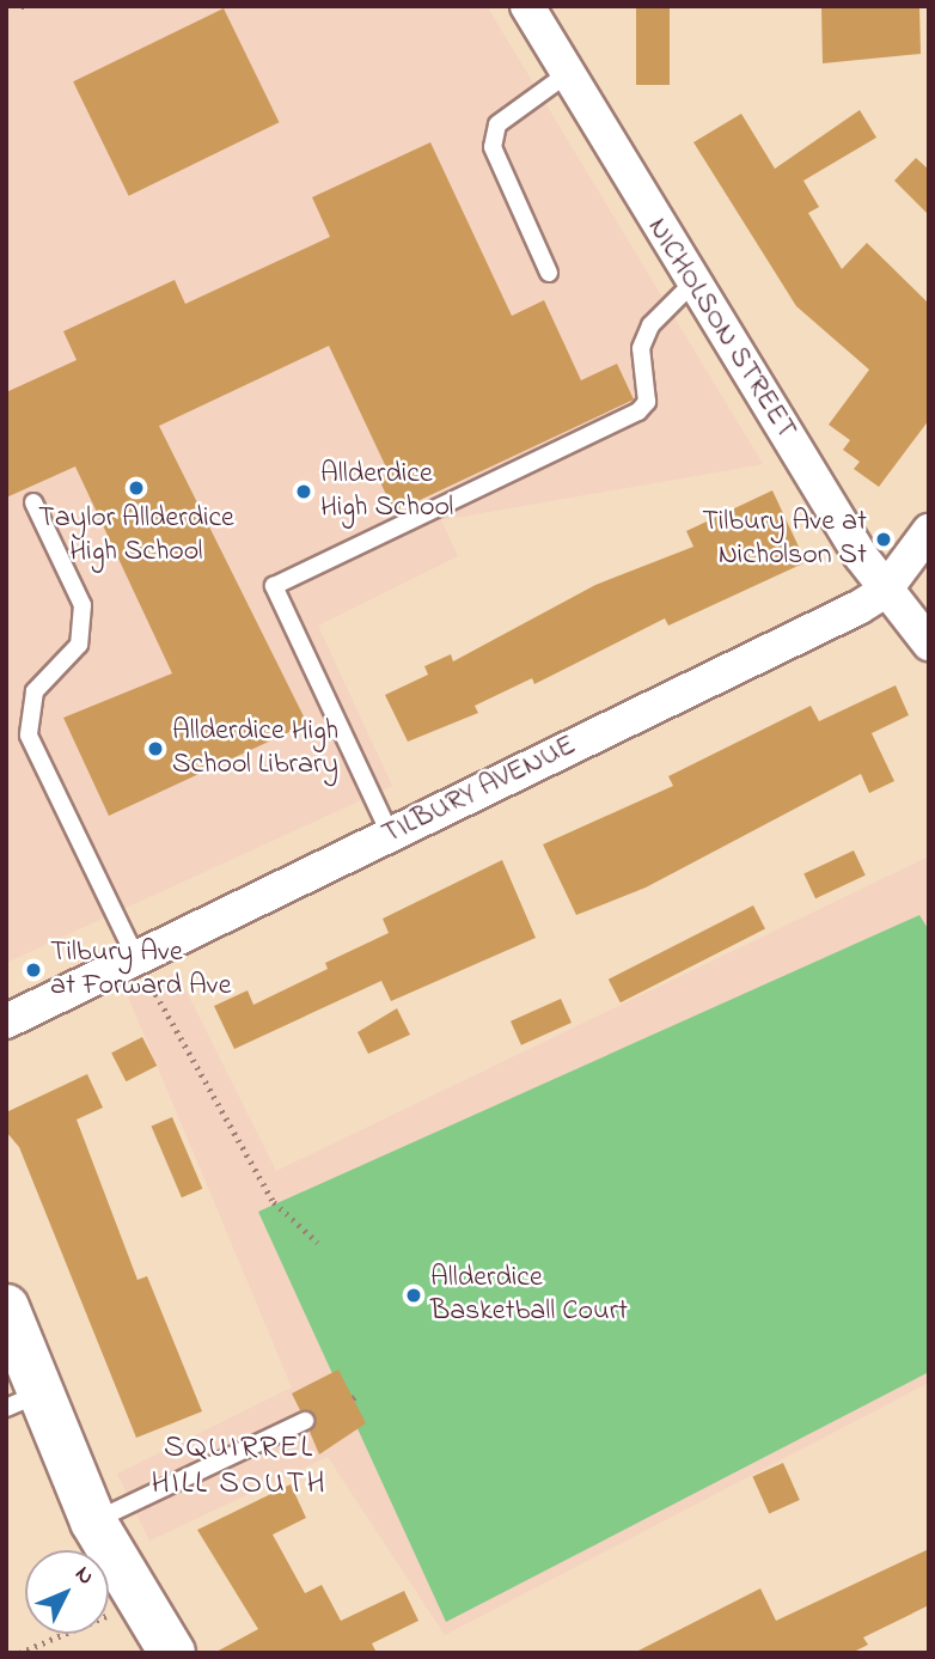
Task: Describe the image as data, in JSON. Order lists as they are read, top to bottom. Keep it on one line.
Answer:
{"streets":{"street":["NICHOLSON STREET","TILBURY AVENUE"]},"crossings":[["NICHOLSON STREET","TILBURY AVENUE"]],"districts":["SQUIRREL HILL SOUTH"],"places":["Taylor Allderdice High School","Allderdice High School","Tilbury Ave at Nicholson St","Allderdice High School Library","Tilbury Ave at Forward Ave","Allderdice Basketball Court"],"north":"top right"}
